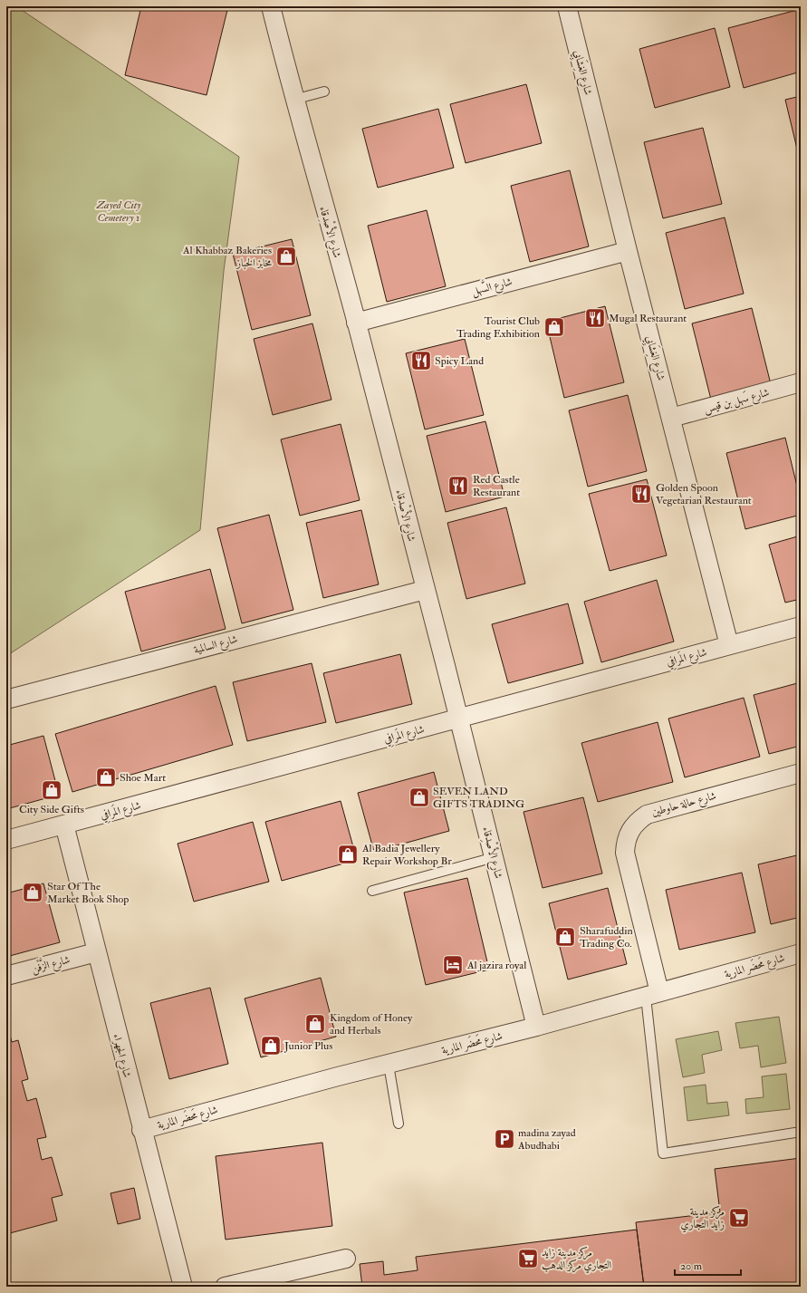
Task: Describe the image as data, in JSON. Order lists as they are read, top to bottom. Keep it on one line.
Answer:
{"streets":{"street":["شارع الغِشَابِي","شارع الأصْدِقاء","شارع السَّهل","شارع سَهل بن قيس","شارع السالمية","شارع المَرافِي","شارع حالة حاوطين","شارع الزَّفْن","شارع مَحضَر المارية","شارع الجهراء"]},"crossings":[["شارع الغِشَابِي","شارع السَّهل"],["شارع الغِشَابِي","شارع سَهل بن قيس"],["شارع الغِشَابِي","شارع المَرافِي"],["شارع الأصْدِقاء","شارع السَّهل"],["شارع الأصْدِقاء","شارع السالمية"],["شارع الأصْدِقاء","شارع المَرافِي"],["شارع الأصْدِقاء","شارع مَحضَر المارية"],["شارع المَرافِي","شارع الجهراء"],["شارع حالة حاوطين","شارع مَحضَر المارية"],["شارع الزَّفْن","شارع الجهراء"],["شارع مَحضَر المارية","شارع الجهراء"]],"parks":["Zayed City Cemetery 1"],"places":{"shop":["Al Khabbaz Bakeries مخابز الخباز","Tourist Club Trading Exhibition","Shoe Mart","City Side Gifts","SEVEN LAND GIFTS TRADING","Al Badia Jewellery Repair Workshop Br","Star Of The Market Book Shop","Sharafuddin Trading Co.","Kingdom of Honey and Herbals","Junior Plus"],"restaurant":["Mugal Restaurant","Spicy Land","Red Castle Restaurant","Golden Spoon Vegetarian Restaurant"],"hotel":["Al jazira royal"],"parking":["madina zayad Abudhabi"],"supermarket":["مركز مدينة زايد التجاري","مركز مدينة زايد التجاري مركز الدهب"]},"scale_bar":"20 m"}
